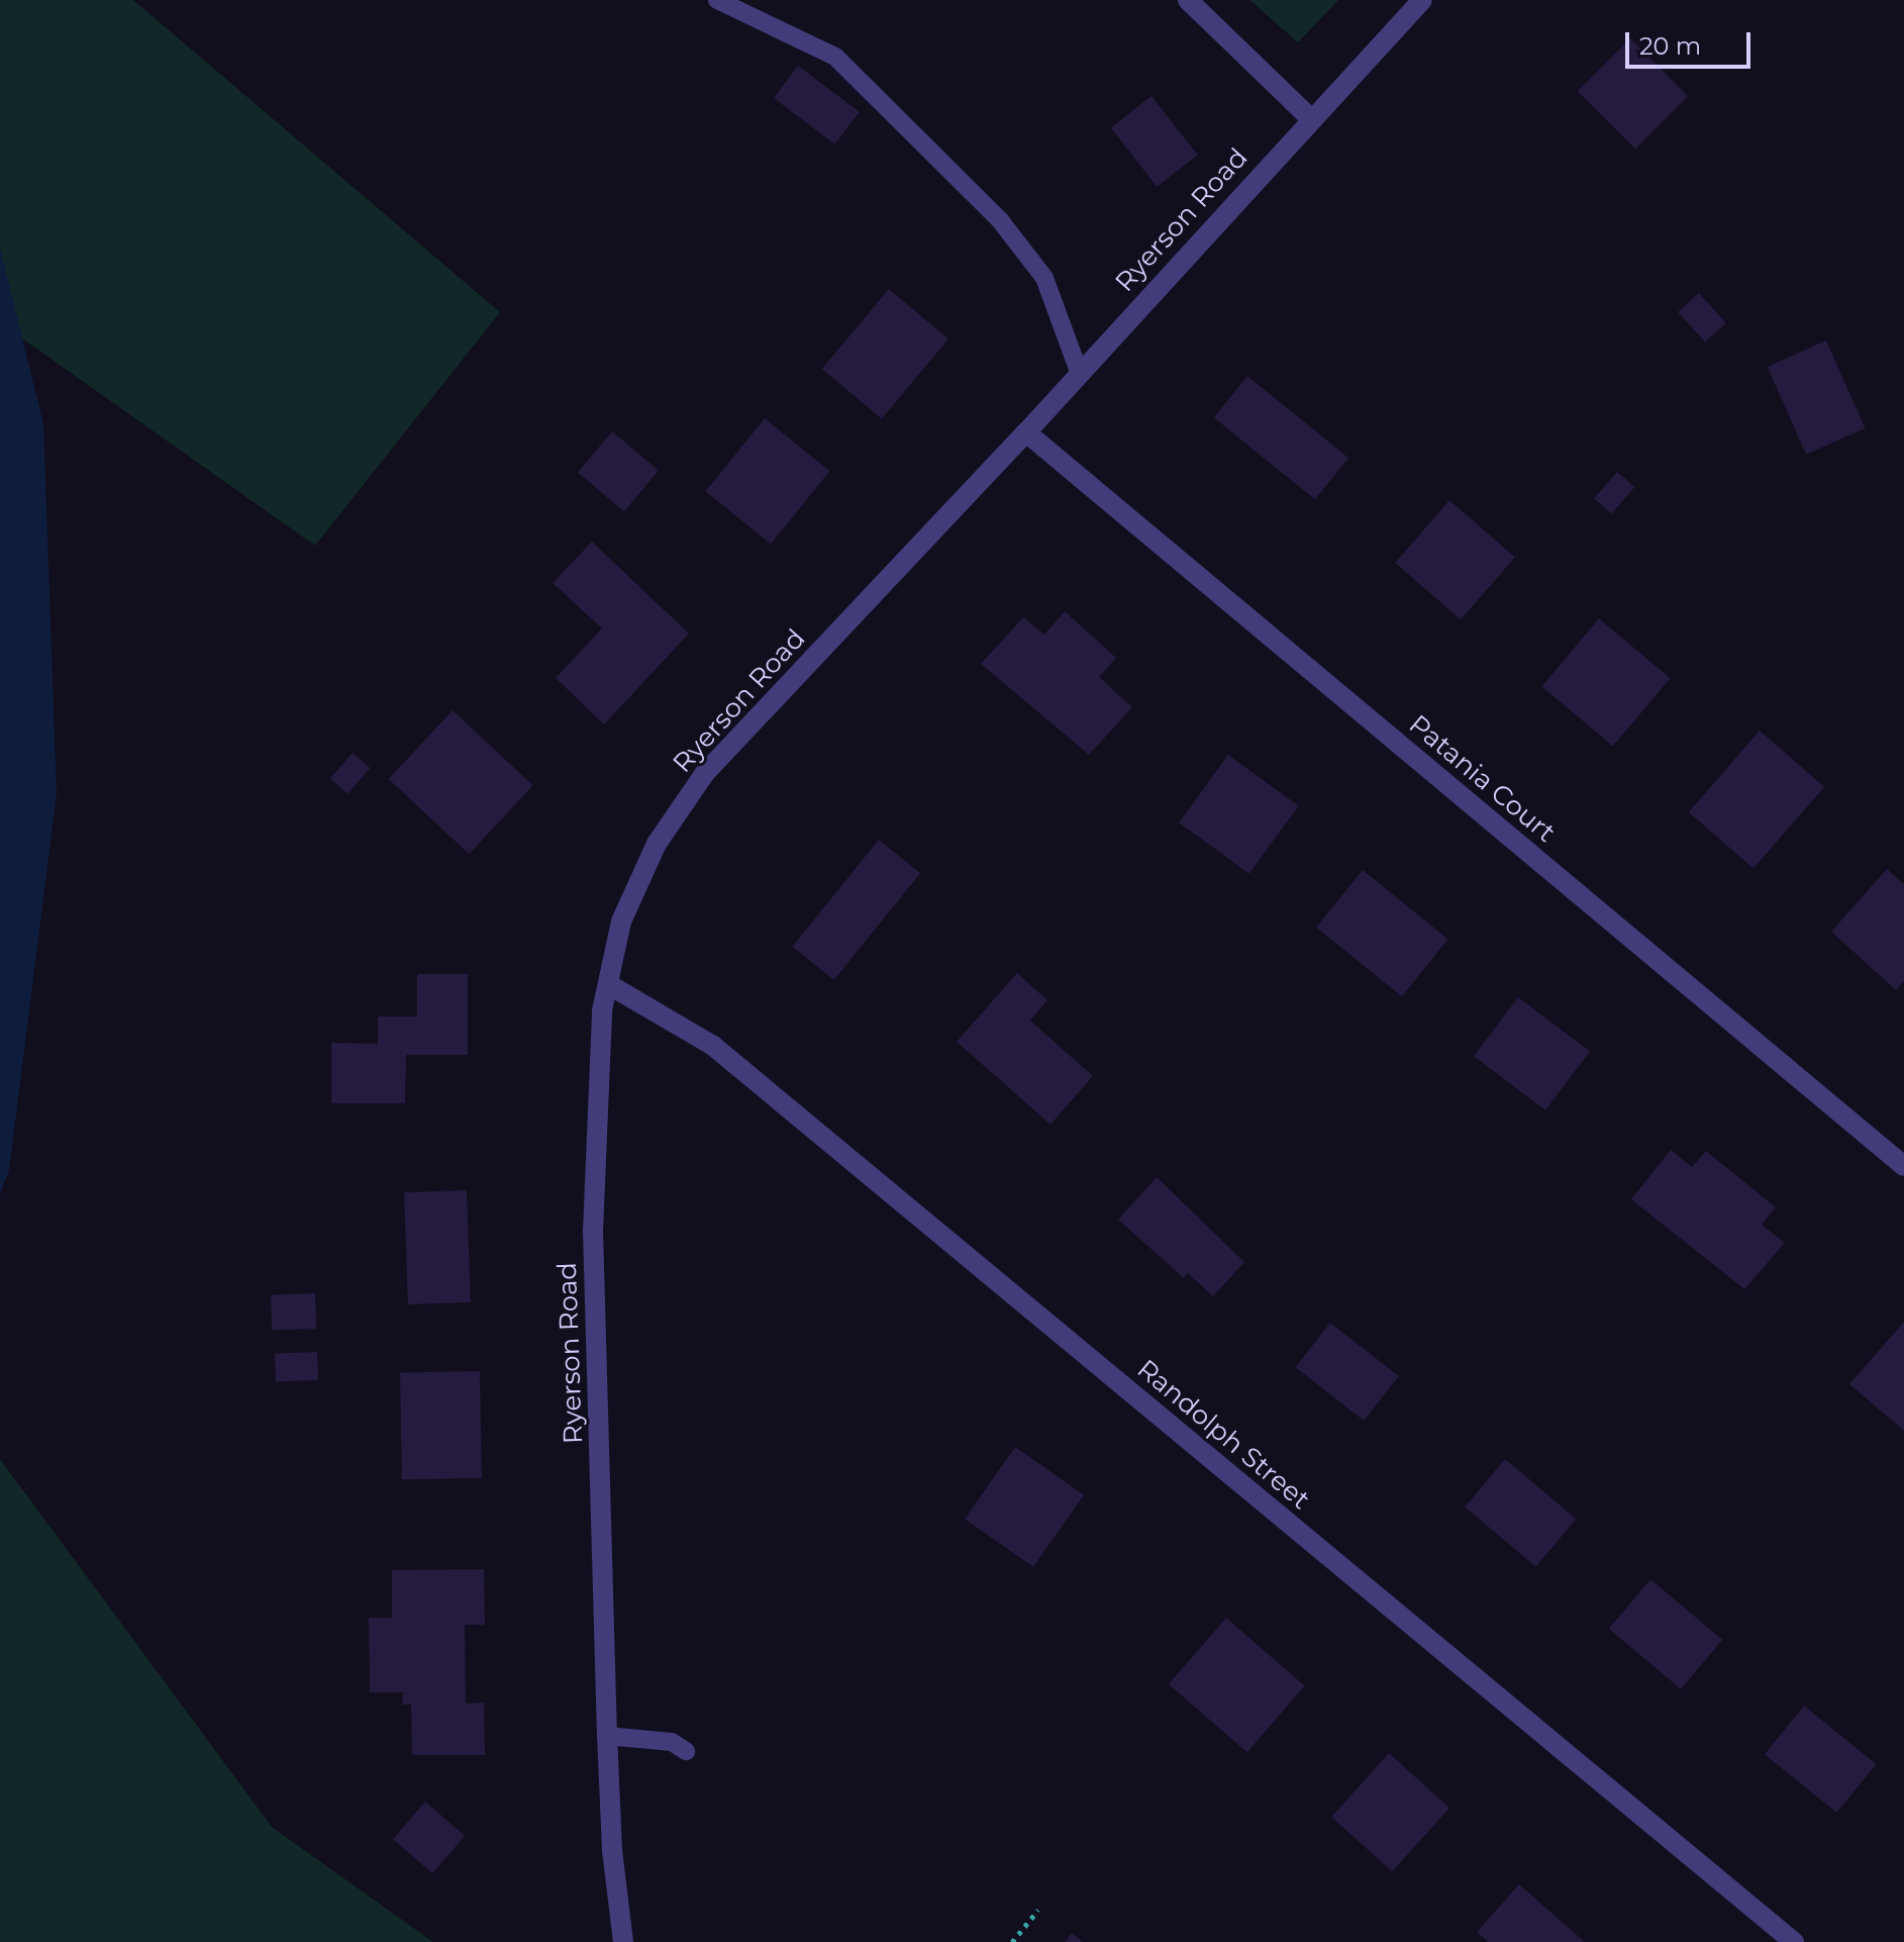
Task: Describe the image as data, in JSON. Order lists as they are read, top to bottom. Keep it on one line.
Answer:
{"streets":{"street":["Ryerson Road","Patania Court","Randolph Street"]},"crossings":[["Ryerson Road","Patania Court"],["Ryerson Road","Randolph Street"]],"scale_bar":"20 m"}
